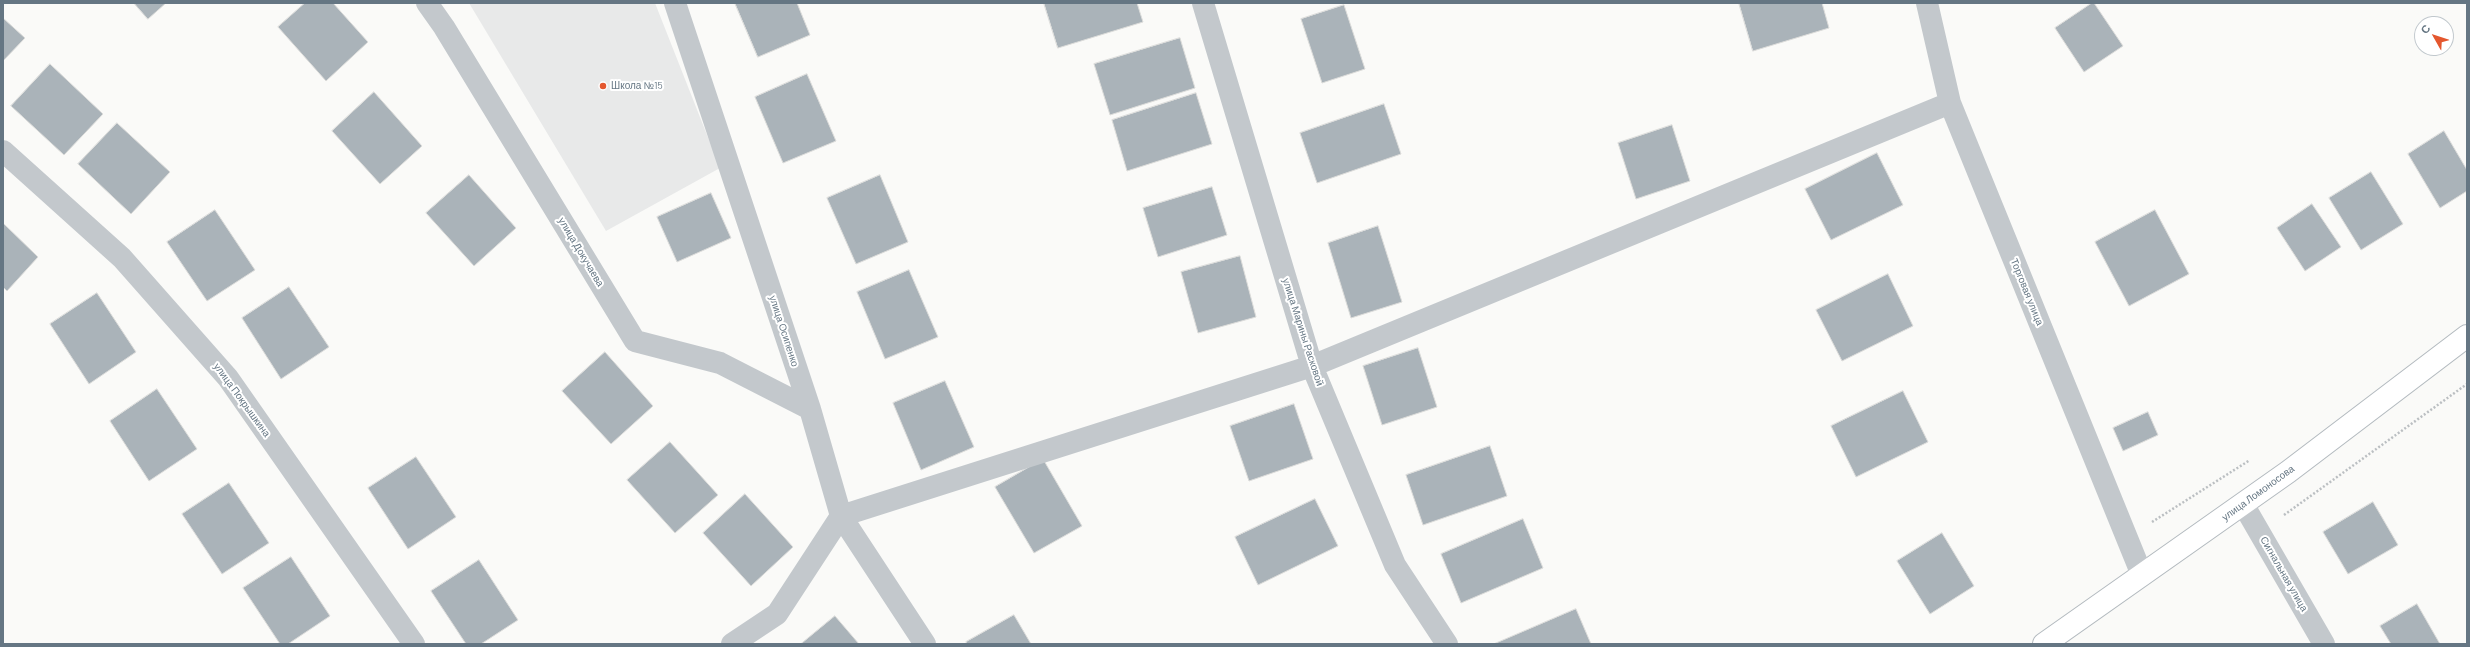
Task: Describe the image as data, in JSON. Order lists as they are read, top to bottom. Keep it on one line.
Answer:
{"streets":{"street":["улица Докучаева","Торговая улица","улица Осипенко","улица Марины Расковой","улица Покрышкина","улица Ломоносова","Сигнальная улица"]},"crossings":[["улица Докучаева","улица Осипенко"],["Торговая улица","улица Ломоносова"],["улица Ломоносова","Сигнальная улица"]],"places":["Школа №15"],"north":"top left"}
